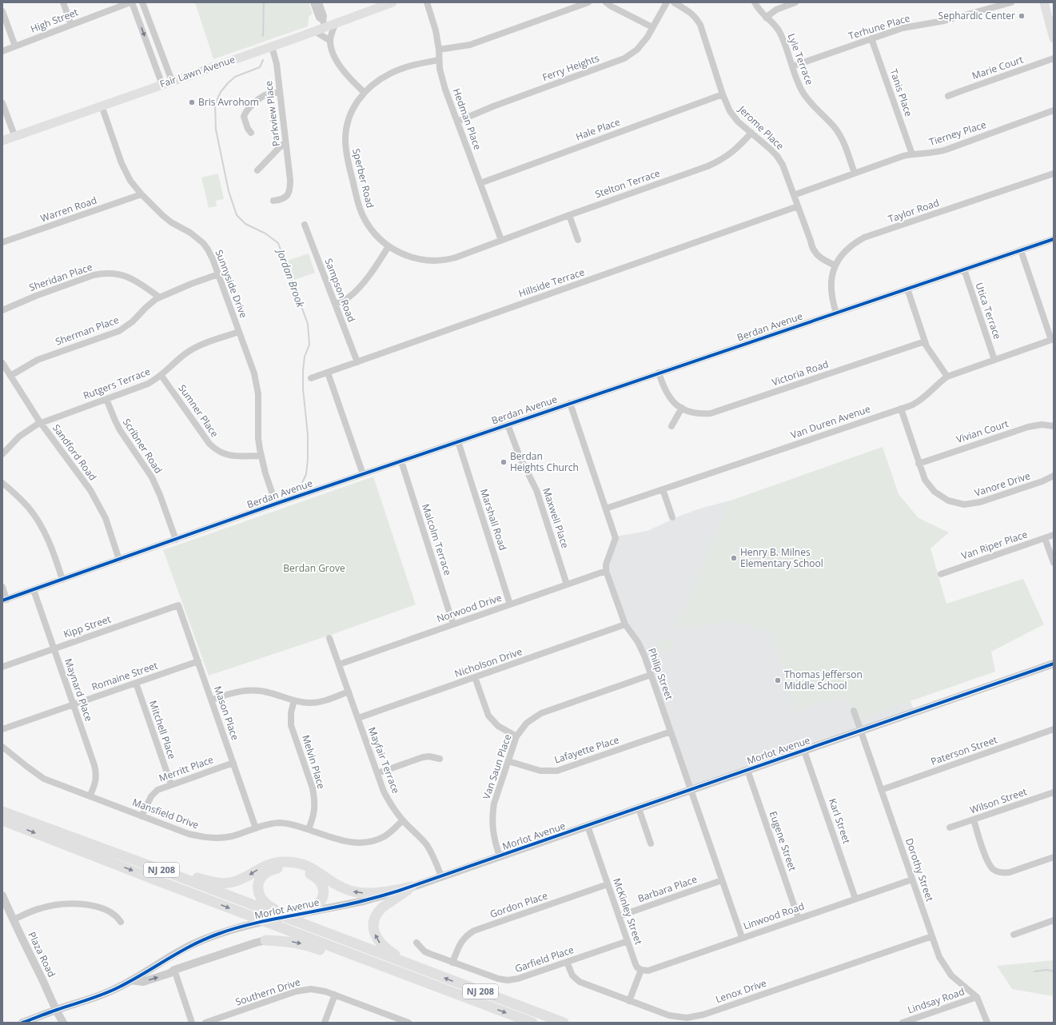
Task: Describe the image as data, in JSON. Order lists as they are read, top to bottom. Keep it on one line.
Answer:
{"streets":{"highway":["NJ 208"],"main road":["Fair Lawn Avenue"],"street":["High Street","Terhune Place","Lyle Terrace","Ferry Heights","Marie Court","Tanis Place","Parkview Place","Hedman Place","Jerome Place","Hale Place","Tierney Place","Sperber Road","Stelton Terrace","Warren Road","Taylor Road","Sheridan Place","Hillside Terrace","Sunnyside Drive","Sampson Road","Utica Terrace","Berdan Avenue","Sherman Place","Victoria Road","Rutgers Terrace","Sumner Place","Van Duren Avenue","Vivian Court","Scribner Road","Sandford Road","Vanore Drive","Maxwell Place","Marshall Road","Malcolm Terrace","Van Riper Place","Norwood Drive","Kipp Street","Nicholson Drive","Philip Street","Romaine Street","Maynard Place","Mason Place","Mitchell Place","Lafayette Place","Morlot Avenue","Paterson Street","Mayfair Terrace","Melvin Place","Van Saun Place","Merritt Place","Wilson Street","Mansfield Drive","Karl Street","Eugene Street","Dorothy Street","Barbara Place","Gordon Place","McKinley Street","Linwood Road","Plaza Road","Garfield Place","Lenox Drive","Southern Drive","Lindsay Road"]},"crossings":[["Terhune Place","Lyle Terrace"],["Terhune Place","Tanis Place"],["Lyle Terrace","Tierney Place"],["Ferry Heights","Hedman Place"],["Fair Lawn Avenue","Parkview Place"],["Fair Lawn Avenue","Sunnyside Drive"],["Tanis Place","Tierney Place"],["Hedman Place","Hale Place"],["Hedman Place","Sperber Road"],["Hedman Place","Stelton Terrace"],["Jerome Place","Hale Place"],["Jerome Place","Tierney Place"],["Jerome Place","Stelton Terrace"],["Jerome Place","Taylor Road"],["Jerome Place","Hillside Terrace"],["Sperber Road","Stelton Terrace"],["Warren Road","Sunnyside Drive"],["Taylor Road","Berdan Avenue"],["Sheridan Place","Sherman Place"],["Hillside Terrace","Sampson Road"],["Sunnyside Drive","Berdan Avenue"],["Sunnyside Drive","Sherman Place"],["Sunnyside Drive","Rutgers Terrace"],["Sunnyside Drive","Sumner Place"],["Utica Terrace","Berdan Avenue"],["Utica Terrace","Van Duren Avenue"],["Berdan Avenue","Victoria Road"],["Berdan Avenue","Scribner Road"],["Berdan Avenue","Sandford Road"],["Berdan Avenue","Maxwell Place"],["Berdan Avenue","Marshall Road"],["Berdan Avenue","Malcolm Terrace"],["Berdan Avenue","Maynard Place"],["Sherman Place","Sandford Road"],["Rutgers Terrace","Sumner Place"],["Rutgers Terrace","Scribner Road"],["Rutgers Terrace","Sandford Road"],["Van Duren Avenue","Vanore Drive"],["Vivian Court","Vanore Drive"],["Maxwell Place","Norwood Drive"],["Marshall Road","Norwood Drive"],["Malcolm Terrace","Norwood Drive"],["Norwood Drive","Philip Street"],["Norwood Drive","Mayfair Terrace"],["Kipp Street","Maynard Place"],["Kipp Street","Mason Place"],["Nicholson Drive","Philip Street"],["Nicholson Drive","Mayfair Terrace"],["Philip Street","Lafayette Place"],["Philip Street","Morlot Avenue"],["Philip Street","Van Saun Place"],["Philip Street","Barbara Place"],["Philip Street","Linwood Road"],["Romaine Street","Maynard Place"],["Romaine Street","Mason Place"],["Romaine Street","Mitchell Place"],["Maynard Place","Mansfield Drive"],["Mason Place","Merritt Place"],["Mason Place","Mansfield Drive"],["Mitchell Place","Merritt Place"],["Lafayette Place","Van Saun Place"],["Morlot Avenue","Mayfair Terrace"],["Morlot Avenue","Van Saun Place"],["Morlot Avenue","Karl Street"],["Morlot Avenue","Eugene Street"],["Morlot Avenue","Dorothy Street"],["Morlot Avenue","McKinley Street"],["Morlot Avenue","Plaza Road"],["Paterson Street","Dorothy Street"],["Mayfair Terrace","Mansfield Drive"],["Melvin Place","Mansfield Drive"],["Merritt Place","Mansfield Drive"],["Karl Street","Linwood Road"],["Eugene Street","Linwood Road"],["Dorothy Street","Linwood Road"],["Dorothy Street","Lenox Drive"],["Dorothy Street","Lindsay Road"],["Barbara Place","McKinley Street"],["Gordon Place","McKinley Street"],["Gordon Place","Garfield Place"],["McKinley Street","Linwood Road"],["McKinley Street","Garfield Place"],["Garfield Place","Lenox Drive"]],"water":["Jordan Brook"],"parks":["Berdan Grove"],"places":["Sephardic Center","Bris Avrohom","Berdan Heights Church","Henry B. Milnes Elementary School","Thomas Jefferson Middle School"]}
